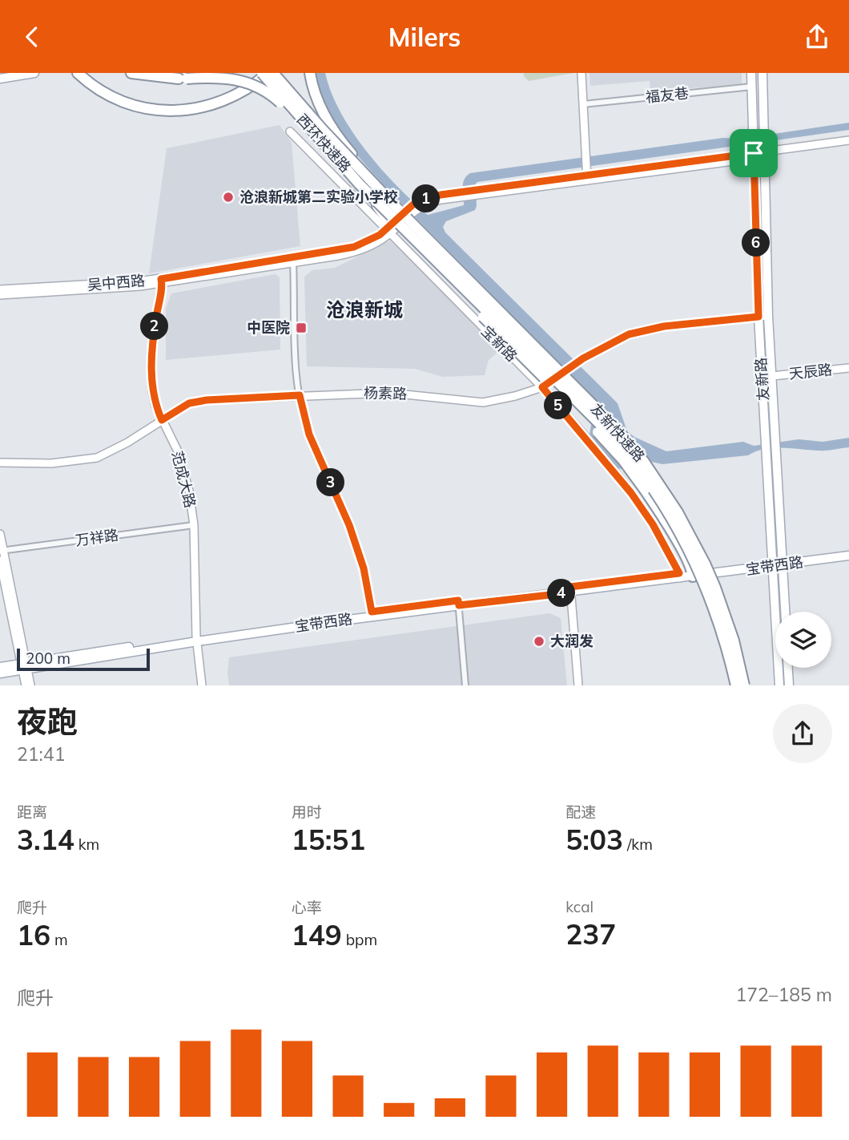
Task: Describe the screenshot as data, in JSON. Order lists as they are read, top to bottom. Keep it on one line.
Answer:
{"streets":{"highway":["西环快速路","友新快速路"],"main road":["友新路","宝带西路"],"street":["福友巷","吴中西路","宝新路","天辰路","杨素路","范成大路","万祥路"]},"crossings":[["福友巷","友新路"],["西环快速路","吴中西路"],["西环快速路","友新快速路"],["吴中西路","宝新路"],["吴中西路","友新路"],["吴中西路","范成大路"],["宝新路","杨素路"],["宝新路","宝带西路"],["天辰路","友新路"],["友新路","杨素路"],["友新路","宝带西路"],["杨素路","范成大路"],["范成大路","万祥路"],["范成大路","宝带西路"]],"districts":["沧浪新城"],"places":{"other":["沧浪新城第二实验小学校","大润发"],"transit":["中医院"]},"scale_bar":"200 m","page":{"header":"Milers","pins":["1","6","2","5","3","4"],"scale":"200 m","heading":["夜跑","21:41"],"stats":[["距离","3.14 km"],["用时","15:51"],["配速","5:03 /km"],["爬升","16 m"],["心率","149 bpm"],["kcal","237"]],"chart":["爬升","172–185 m"]}}
